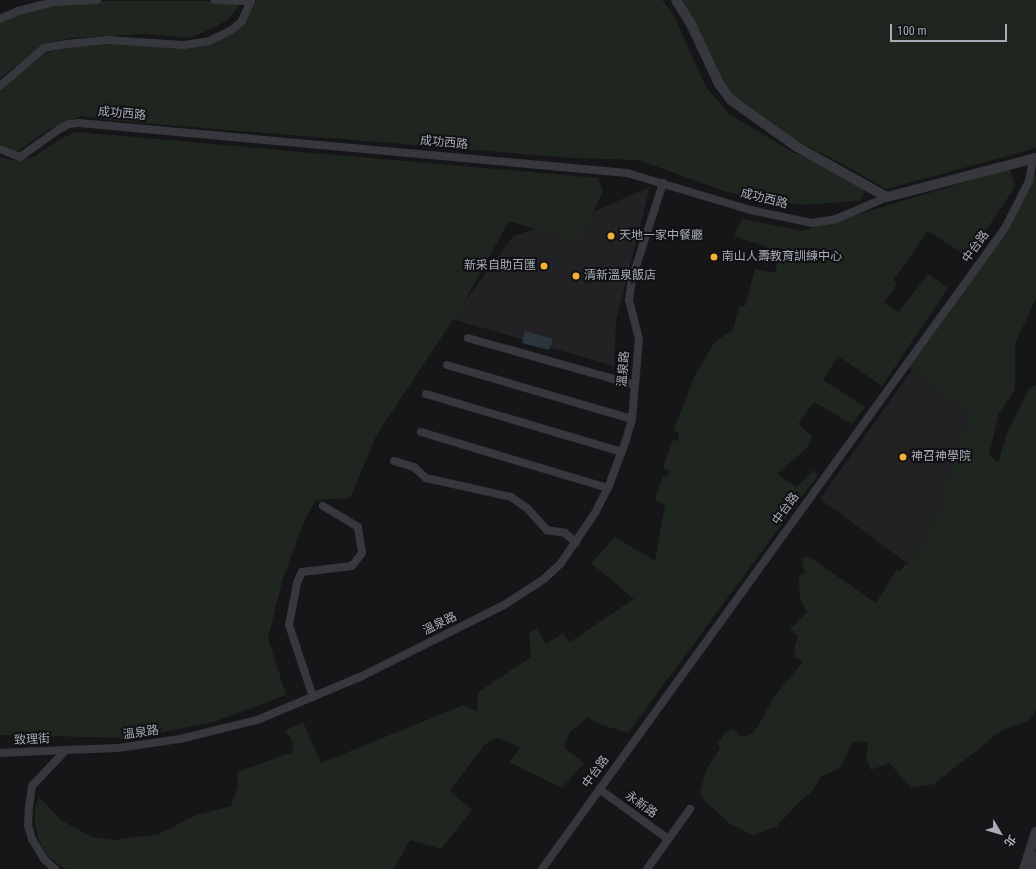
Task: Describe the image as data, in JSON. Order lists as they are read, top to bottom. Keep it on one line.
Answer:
{"streets":{"street":["成功西路","中台路","溫泉路","致理街","永新路"]},"crossings":[["成功西路","中台路"],["成功西路","溫泉路"],["中台路","永新路"],["溫泉路","致理街"]],"places":["天地一家中餐廳","南山人壽教育訓練中心","新采自助百匯","清新溫泉飯店","神召神學院"],"scale_bar":"100 m","north":"bottom right"}
